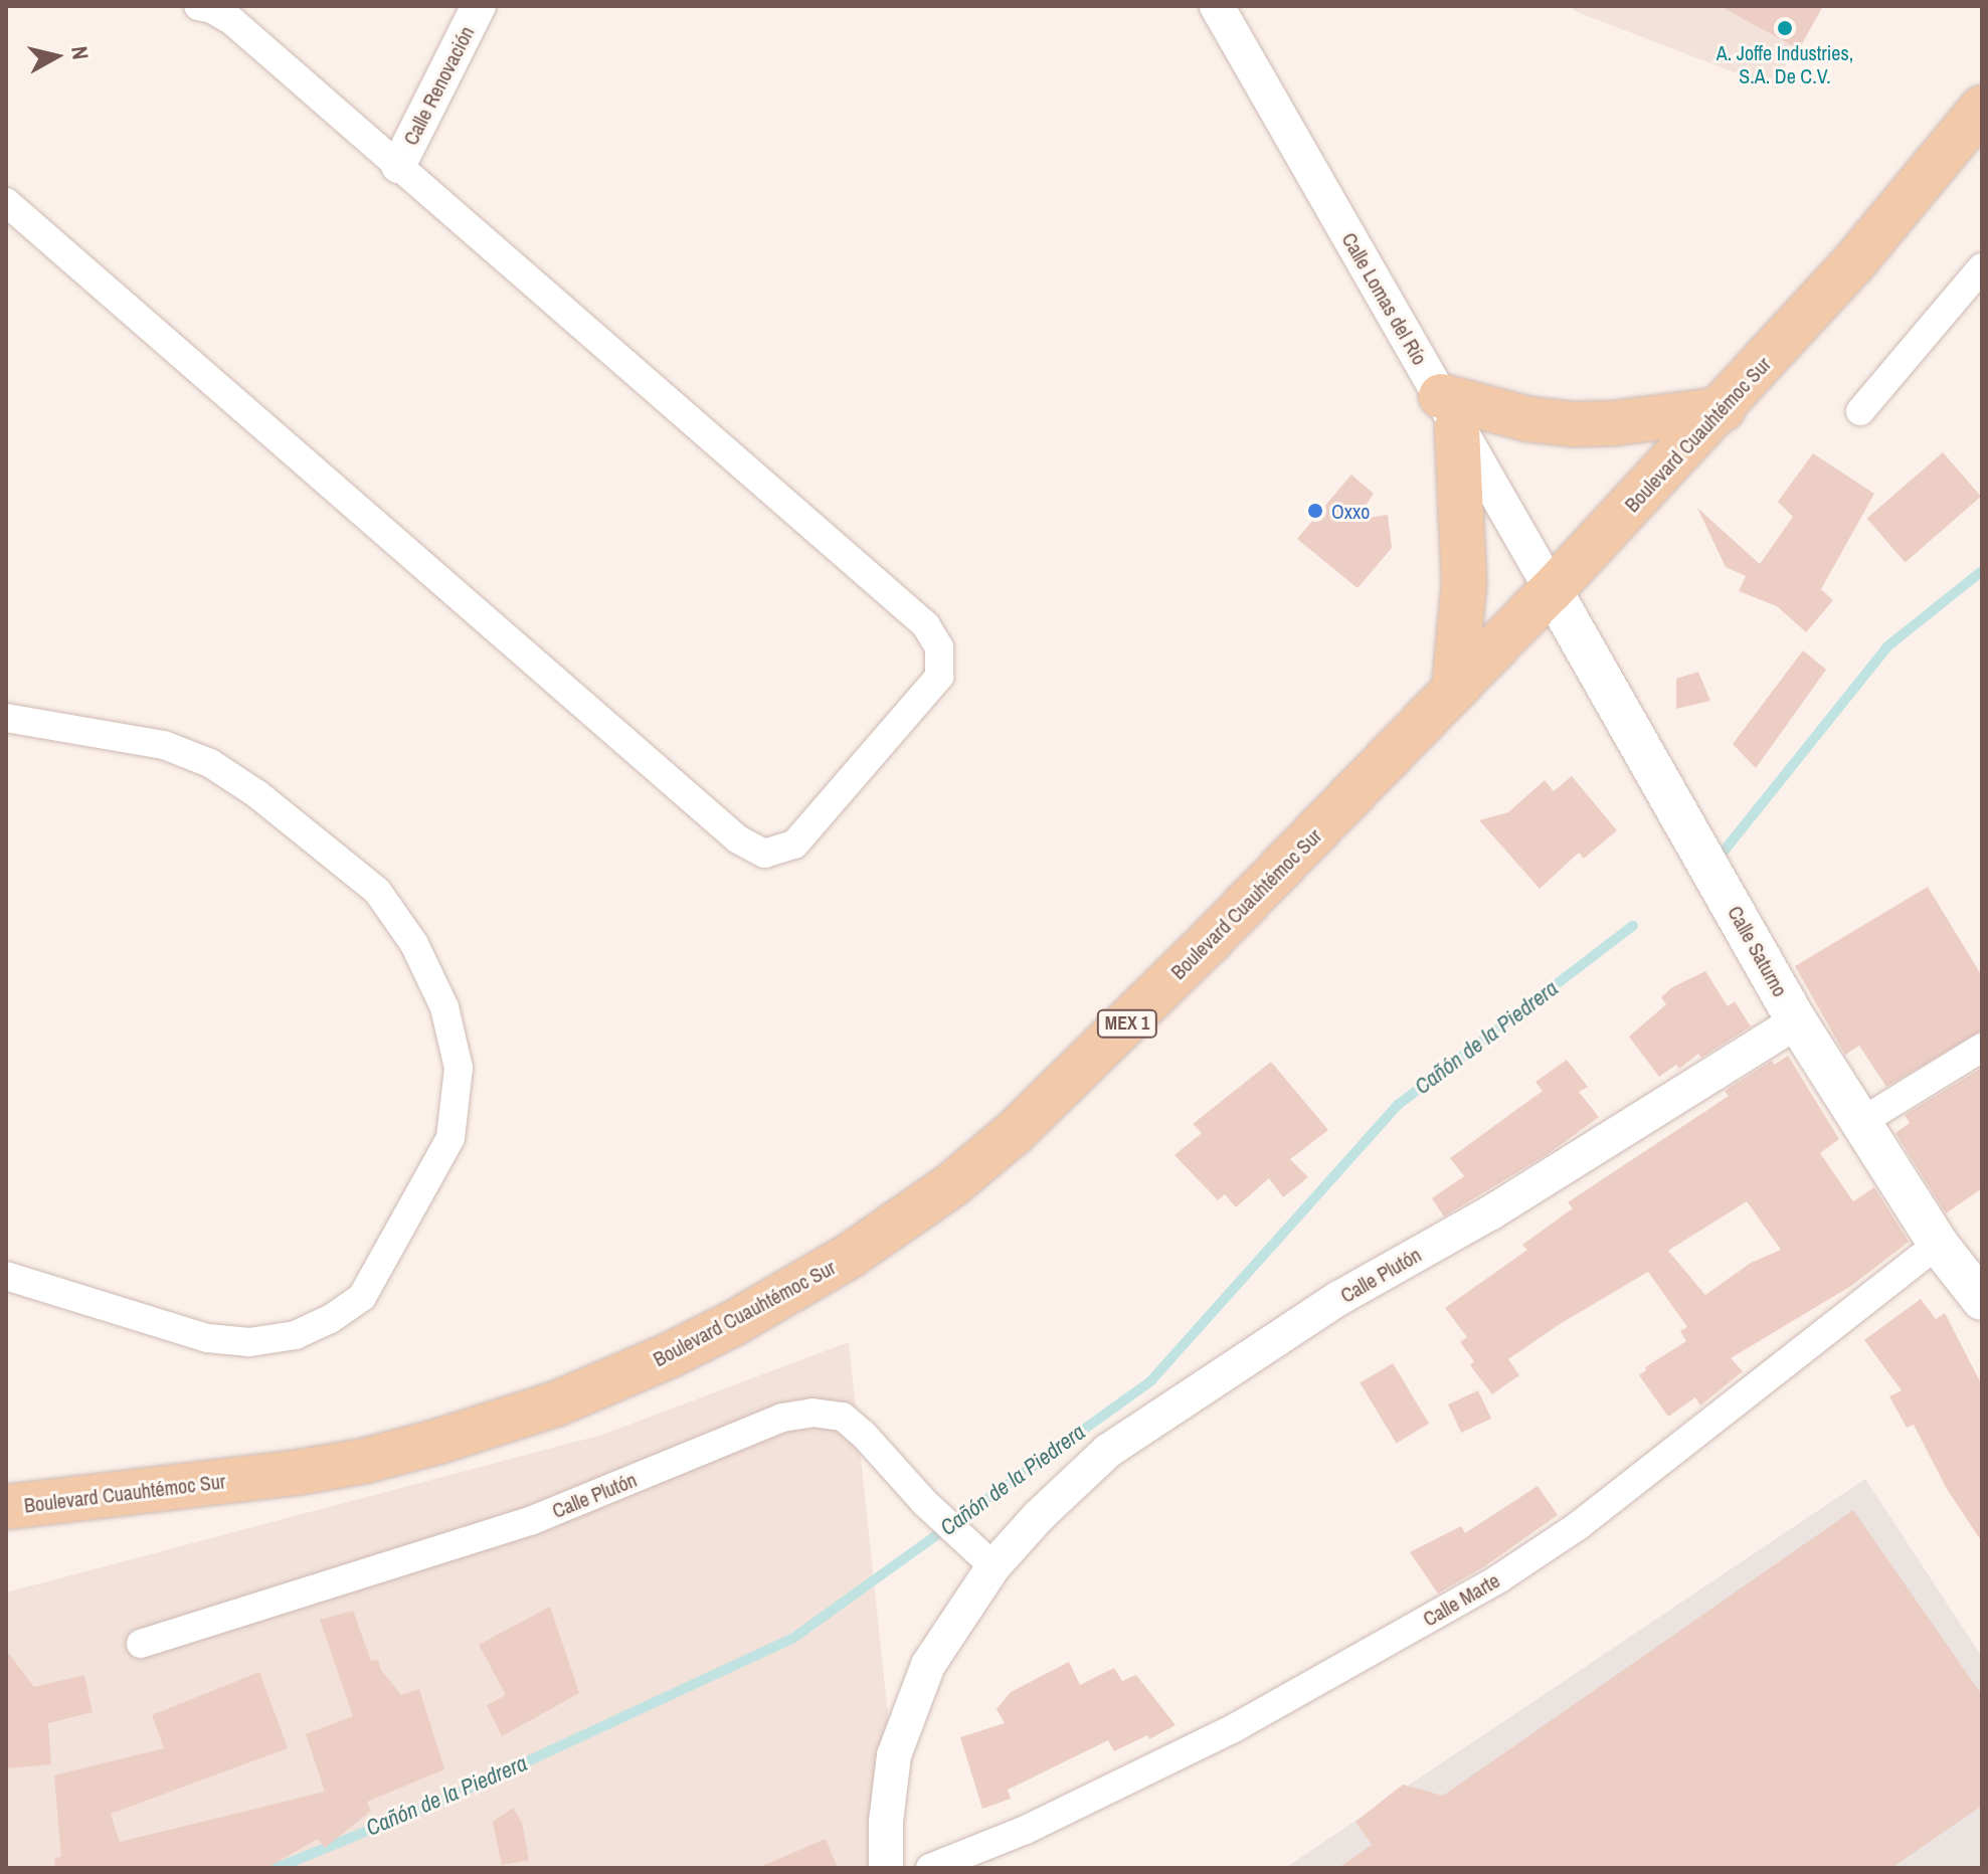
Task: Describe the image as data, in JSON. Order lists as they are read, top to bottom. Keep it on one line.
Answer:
{"streets":{"main road":["Boulevard Cuauhtémoc Sur","Calle Saturno","MEX 1"],"street":["Calle Renovación","Calle Lomas del Río","Calle Plutón","Calle Marte"]},"crossings":[["Calle Lomas del Río","Boulevard Cuauhtémoc Sur"],["Calle Lomas del Río","Calle Saturno"],["Boulevard Cuauhtémoc Sur","Calle Saturno"],["Calle Saturno","Calle Plutón"],["Calle Saturno","Calle Marte"]],"water":["Cañón de la Piedrera"],"places":["A. Joffe Industries, S.A. De C.V.","Oxxo"],"north":"right"}
